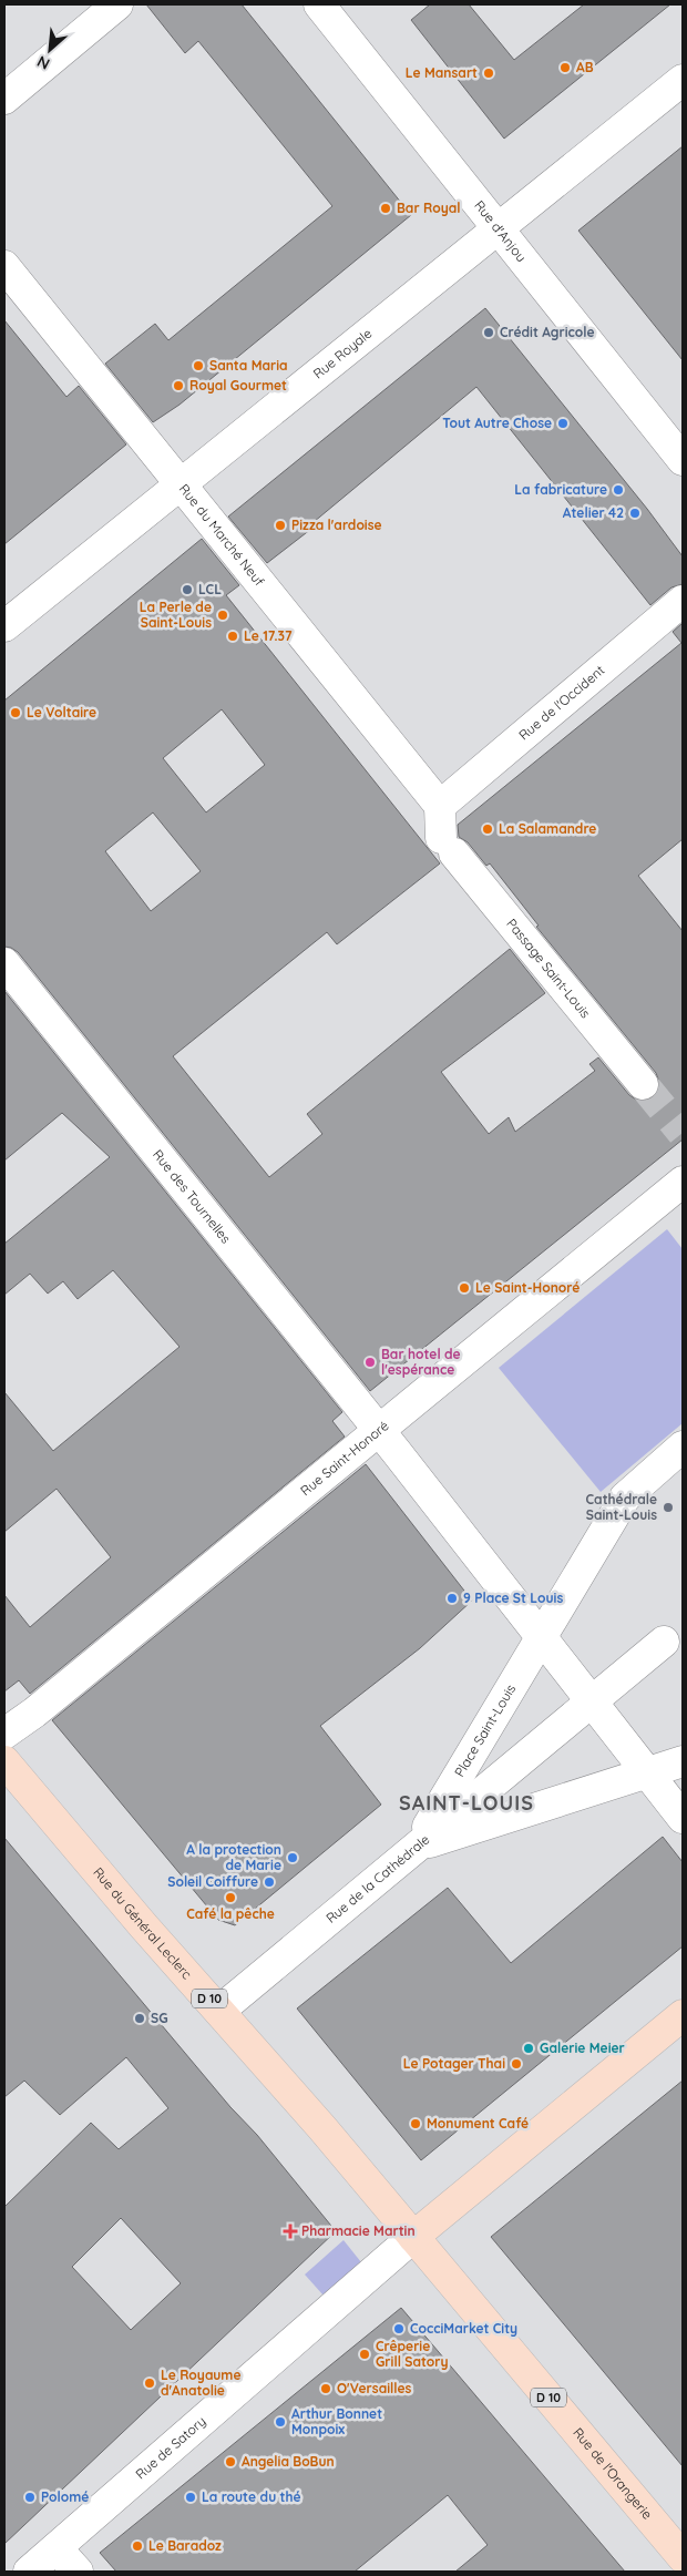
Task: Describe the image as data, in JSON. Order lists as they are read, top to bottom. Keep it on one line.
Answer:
{"streets":{"main road":["Rue du Général Leclerc","D 10","Rue de l'Orangerie"],"street":["Rue d'Anjou","Rue Royale","Rue du Marché Neuf","Rue de l'Occident","Passage Saint-Louis","Rue des Tournelles","Rue Saint-Honoré","Place Saint-Louis","Rue de la Cathédrale","Rue de Satory"]},"crossings":[["Rue d'Anjou","Rue Royale"],["Rue Royale","Rue du Marché Neuf"],["Rue du Marché Neuf","Rue de l'Occident"],["Rue du Marché Neuf","Passage Saint-Louis"],["Rue de l'Occident","Passage Saint-Louis"],["Rue des Tournelles","Rue Saint-Honoré"],["Rue des Tournelles","Place Saint-Louis"],["Rue des Tournelles","Rue de la Cathédrale"],["Place Saint-Louis","Rue de la Cathédrale"],["Rue de la Cathédrale","Rue du Général Leclerc"],["Rue du Général Leclerc","Rue de Satory"],["Rue du Général Leclerc","Rue de l'Orangerie"],["Rue de Satory","Rue de l'Orangerie"]],"districts":["SAINT-LOUIS"],"places":{"other":["AB","Le Mansart","Bar Royal","Crédit Agricole","Santa Maria","Royal Gourmet","Tout Autre Chose","La fabricature","Atelier 42","Pizza l'ardoise","LCL","La Perle de Saint-Louis","Le 17.37","Le Voltaire","La Salamandre","Le Saint-Honoré","Bar hotel de l'espérance","Cathédrale Saint-Louis","9 Place St Louis","A la protection de Marie","Soleil Coiffure","Café la pêche","SG","Galerie Meier","Le Potager Thai","Monument Café","CocciMarket City","Crêperie Grill Satory","Le Royaume d'Anatolie","O'Versailles","Arthur Bonnet Monpoix","Angelia BoBun","Polomé","La route du thé","Le Baradoz"],"health":["Pharmacie Martin"]},"north":"bottom left"}
